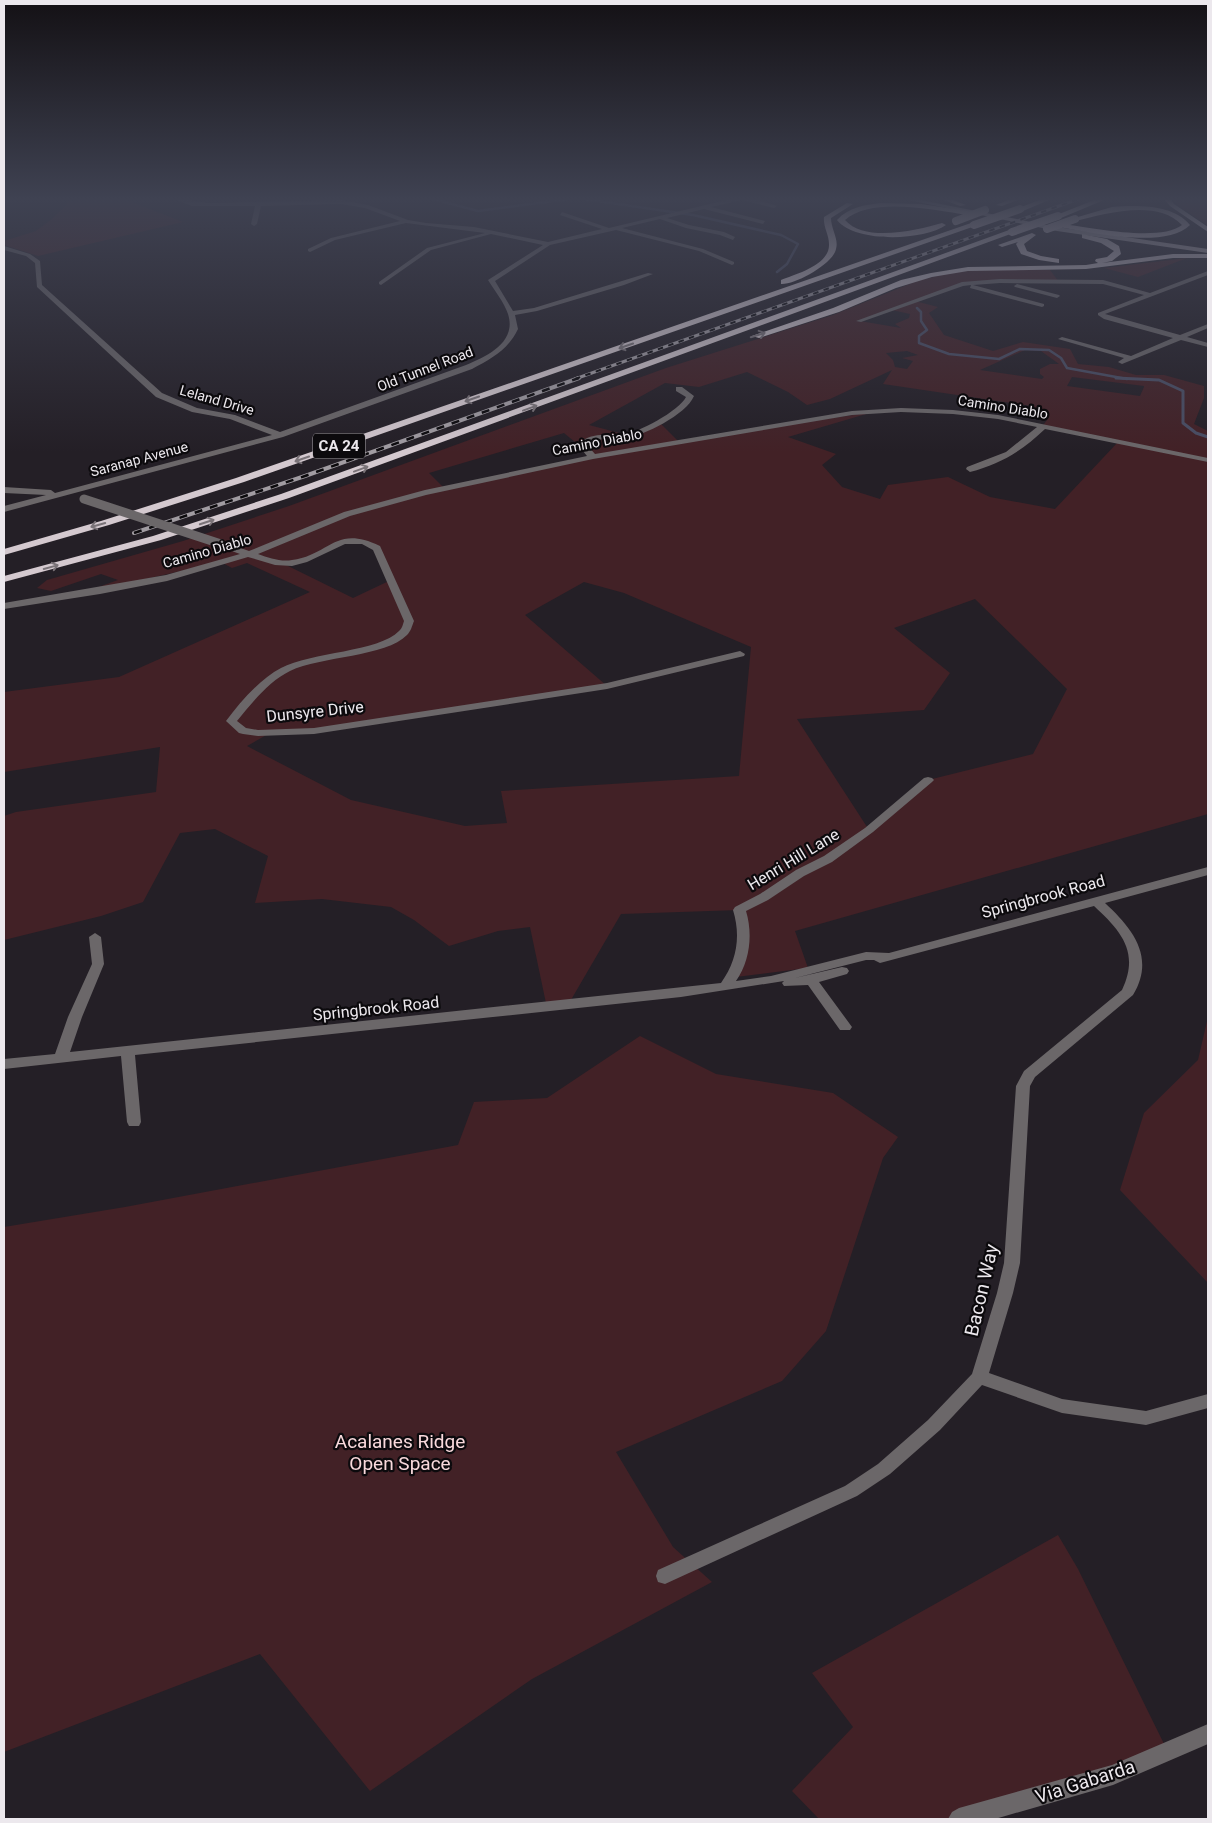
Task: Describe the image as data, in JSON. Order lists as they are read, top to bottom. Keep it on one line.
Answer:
{"streets":{"highway":["CA 24"],"street":["Old Tunnel Road","Leland Drive","Camino Diablo","Saranap Avenue","Dunsyre Drive","Henri Hill Lane","Springbrook Road","Bacon Way","Via Gabarda"]},"crossings":[["Old Tunnel Road","Leland Drive"],["Old Tunnel Road","Saranap Avenue"],["Leland Drive","Saranap Avenue"],["Camino Diablo","Dunsyre Drive"],["Henri Hill Lane","Springbrook Road"],["Springbrook Road","Bacon Way"]],"parks":["Acalanes Ridge Open Space"]}
